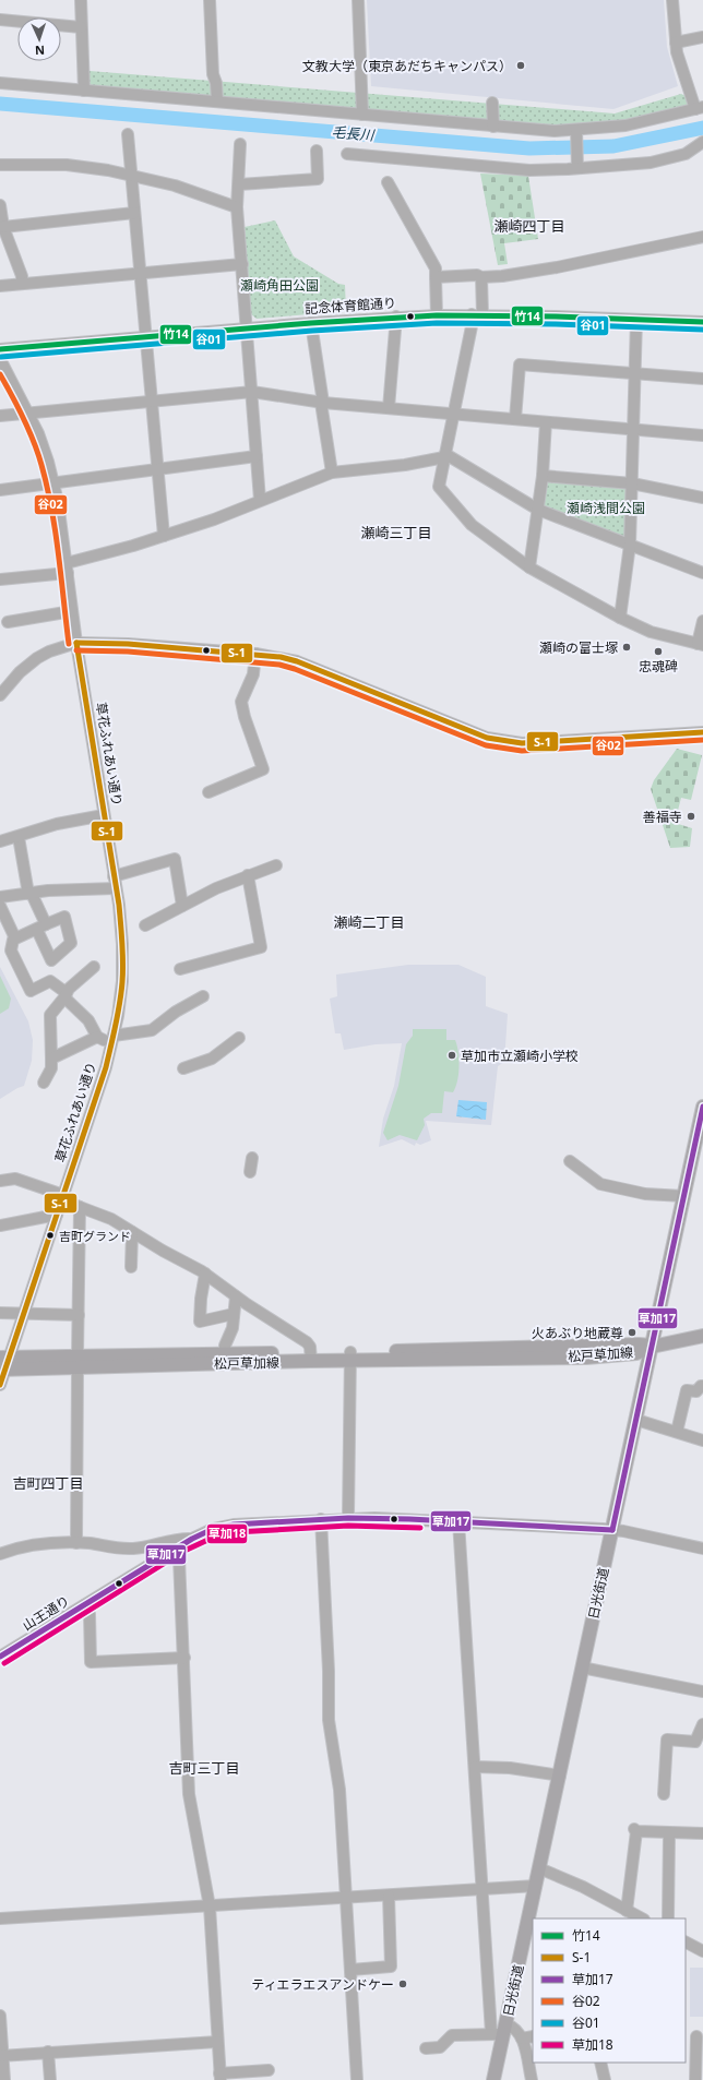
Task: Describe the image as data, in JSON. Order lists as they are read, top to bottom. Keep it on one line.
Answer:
{"streets":{"main road":["松戸草加線","日光街道"],"street":["記念体育館通り","草花ふれあい通り","山王通り"]},"crossings":[["草花ふれあい通り","松戸草加線"],["松戸草加線","日光街道"],["日光街道","山王通り"]],"districts":["瀬崎四丁目","瀬崎三丁目","瀬崎二丁目","吉町四丁目","吉町三丁目"],"water":["毛長川"],"parks":["瀬崎角田公園","瀬崎浅間公園"],"places":["文教大学（東京あだちキャンパス）","瀬崎の富士塚","忠魂碑","善福寺","草加市立瀬崎小学校","吉町グランド","火あぶり地蔵尊","ティエラエスアンドケー"],"lines":["transit line 竹14","transit line 谷01","transit line 谷02","transit line S-1","transit line 草加17","transit line 草加18"],"legend":["竹14","S-1","草加17","谷02","谷01","草加18"],"north":"bottom"}
